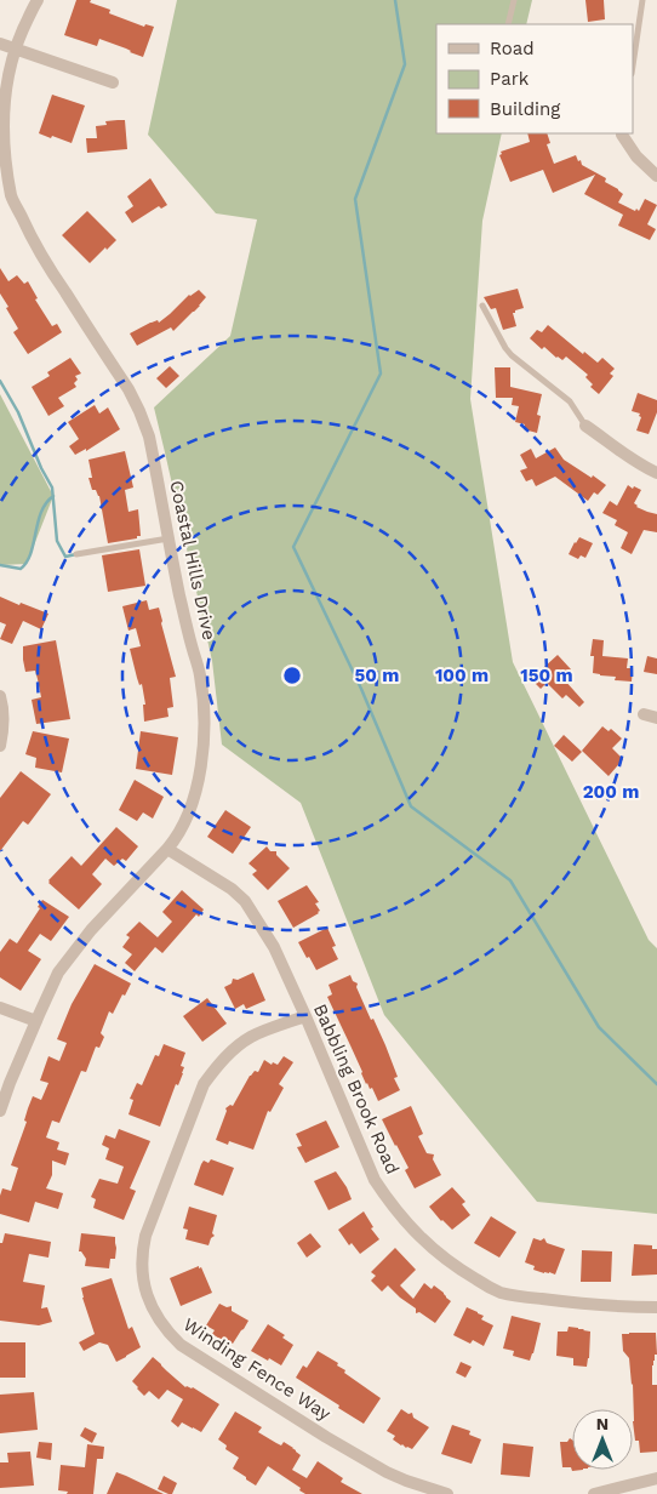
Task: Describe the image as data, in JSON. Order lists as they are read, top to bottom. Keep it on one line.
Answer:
{"streets":{"street":["Coastal Hills Drive","Babbling Brook Road","Winding Fence Way"]},"crossings":[["Coastal Hills Drive","Babbling Brook Road"],["Babbling Brook Road","Winding Fence Way"]],"legend":["Road","Park","Building"],"north":"top","rings":["50 m","100 m","150 m","200 m"]}
